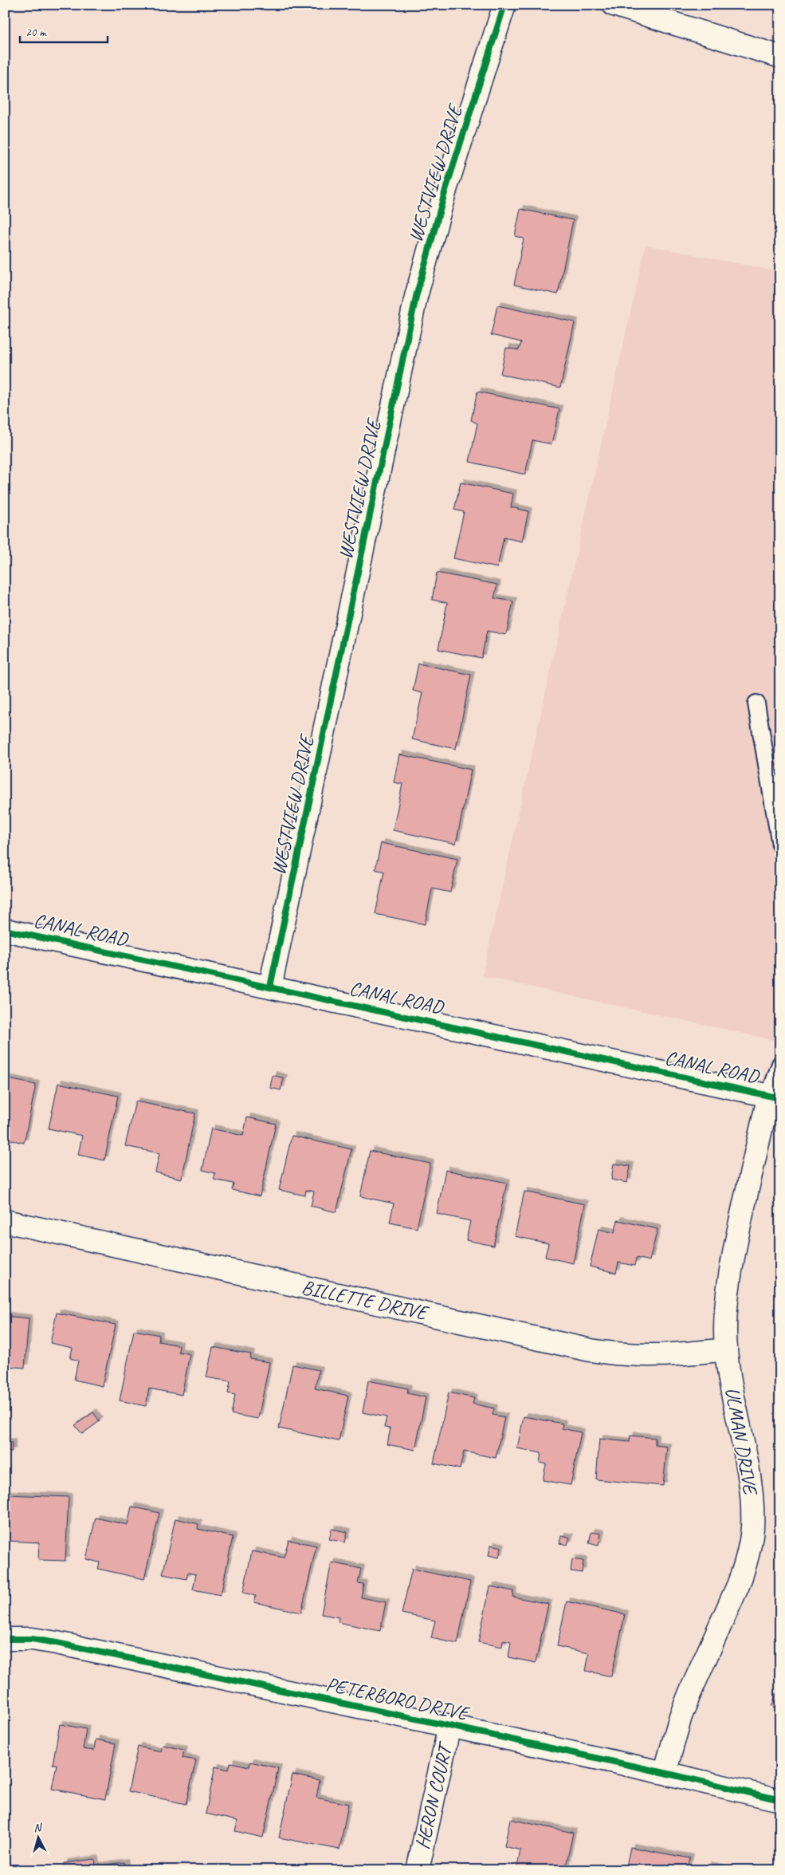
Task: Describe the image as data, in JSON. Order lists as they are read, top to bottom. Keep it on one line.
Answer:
{"streets":{"street":["WESTVIEW DRIVE","CANAL ROAD","BILLETTE DRIVE","ULMAN DRIVE","PETERBORO DRIVE","HERON COURT"]},"crossings":[["WESTVIEW DRIVE","CANAL ROAD"],["CANAL ROAD","ULMAN DRIVE"],["BILLETTE DRIVE","ULMAN DRIVE"],["ULMAN DRIVE","PETERBORO DRIVE"],["PETERBORO DRIVE","HERON COURT"]],"scale_bar":"20 m","north":"top"}
